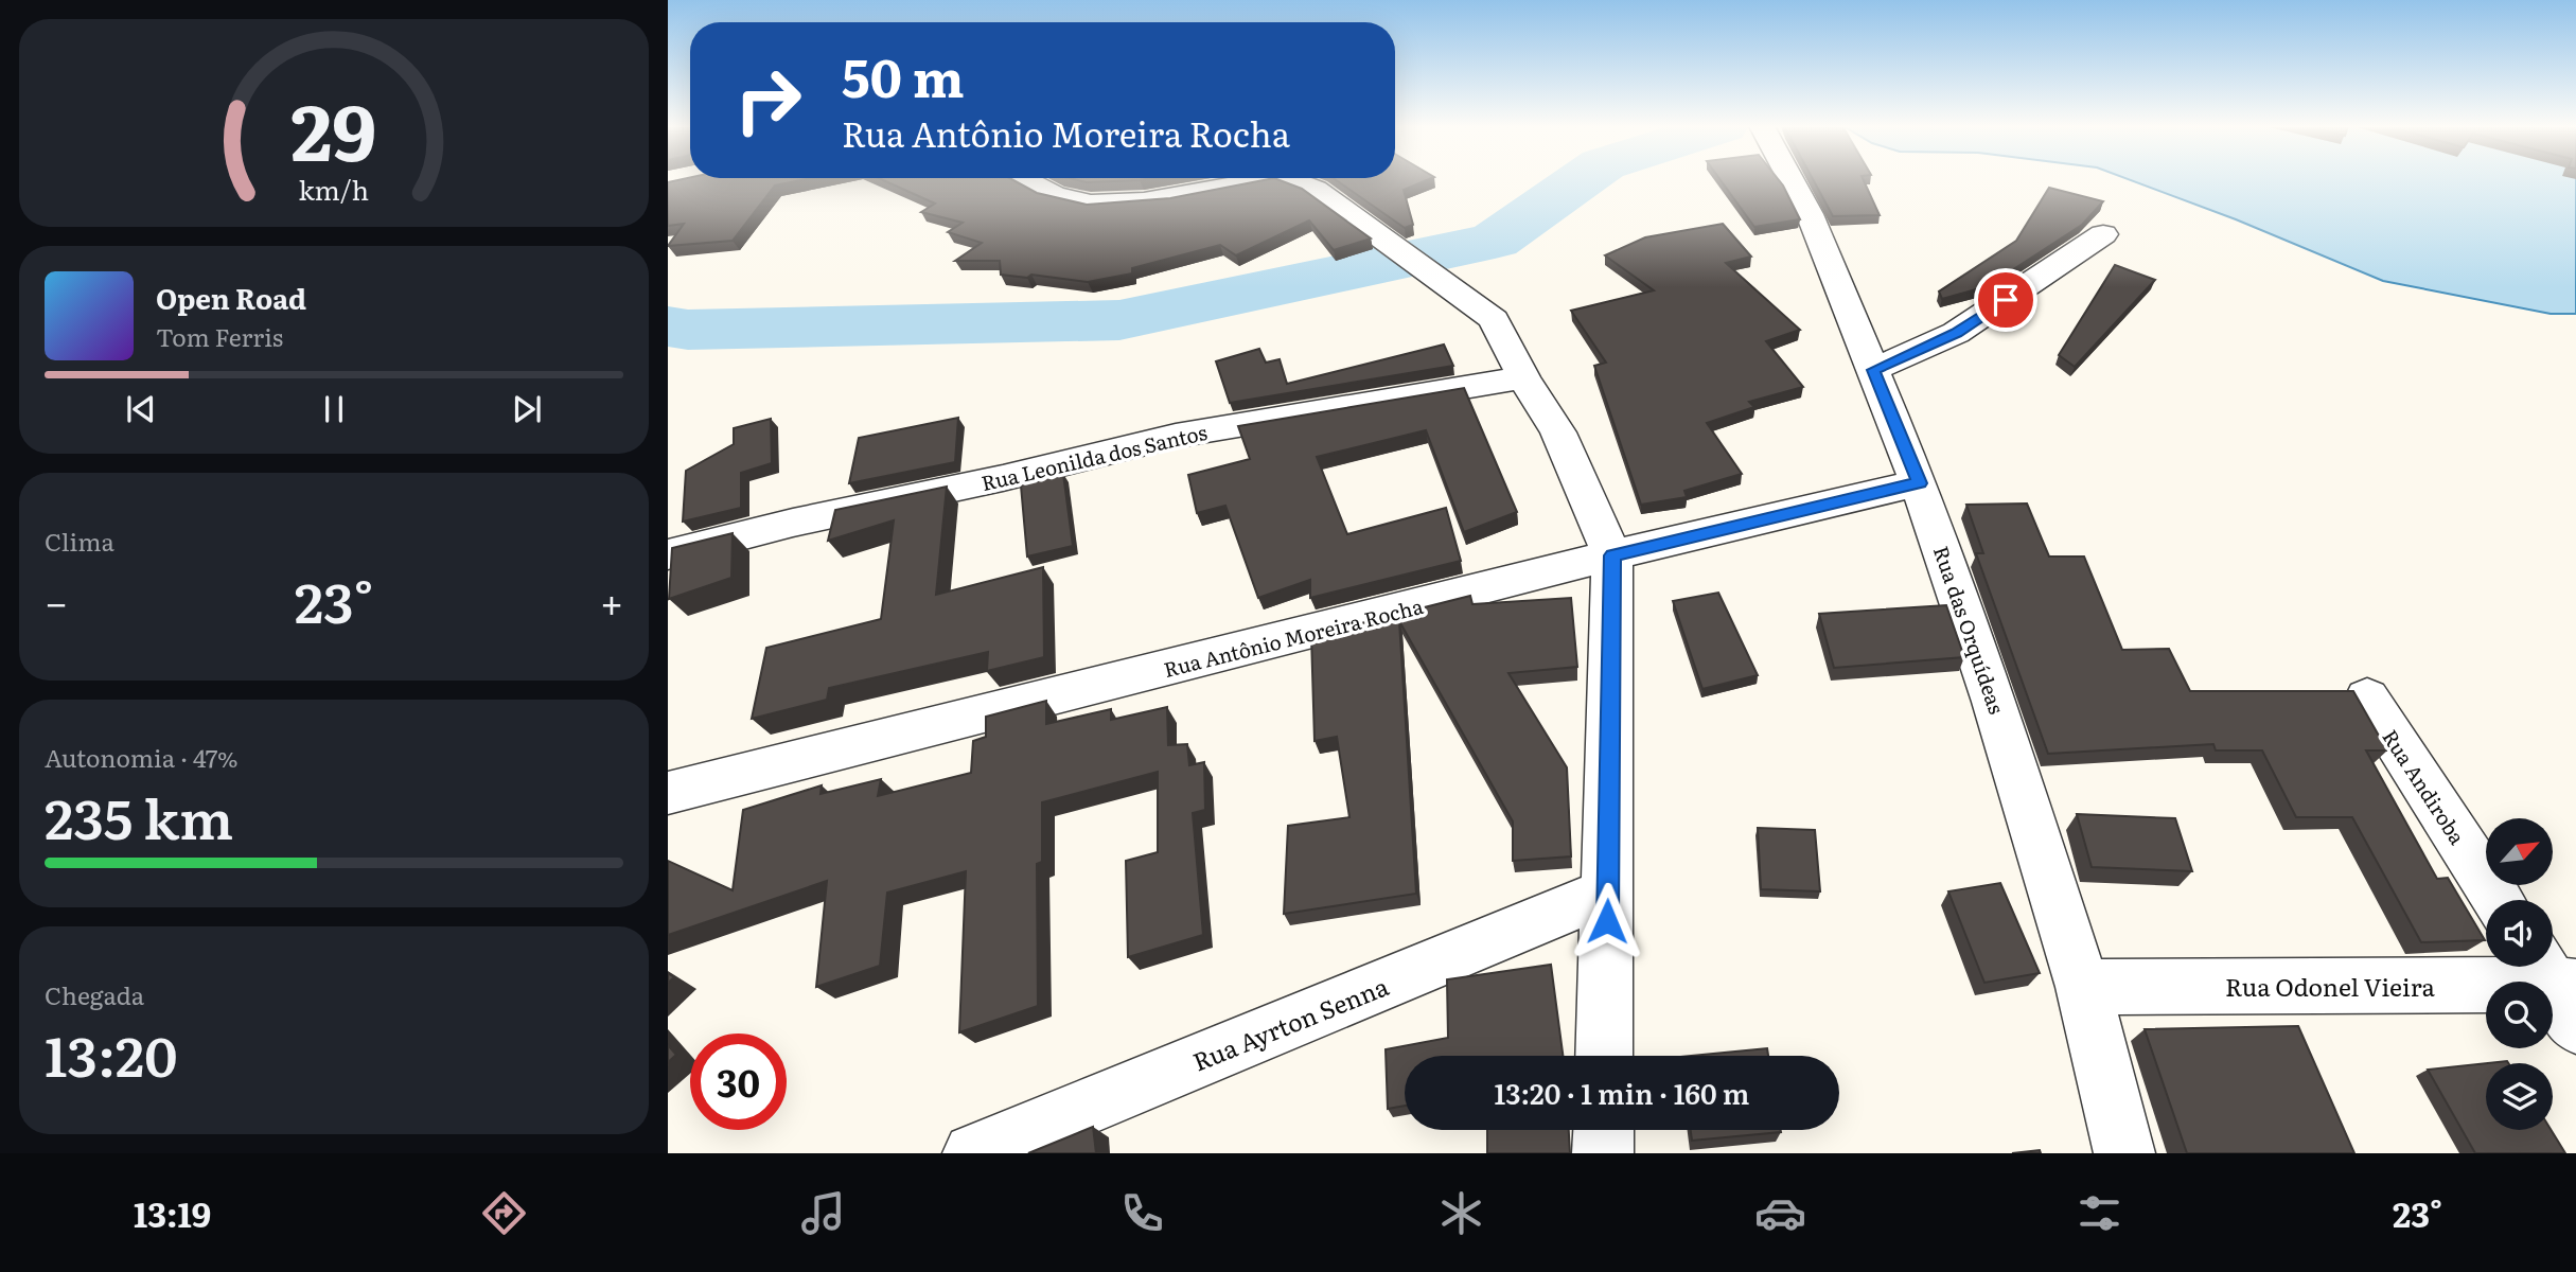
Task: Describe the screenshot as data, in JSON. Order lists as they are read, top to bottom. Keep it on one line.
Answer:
{"streets":{"street":["Rua Leonilda dos Santos","Rua das Orquídeas","Rua Antônio Moreira Rocha","Rua Andiroba","Rua Odonel Vieira","Rua Ayrton Senna"]},"crossings":[["Rua das Orquídeas","Rua Antônio Moreira Rocha"],["Rua das Orquídeas","Rua Odonel Vieira"]],"north":"top right","page":{"turn":["50 m","Rua Antônio Moreira Rocha"],"song":["Open Road","Tom Ferris"],"tile":["Clima",["Autonomia · 47%","235 km"],["Chegada","13:20"]],"heat":["−","23°","+"],"limit":"30","trip":"13:20 · 1 min · 160 m","tabs":["13:19","23°"],"gauge":["29","km/h"]}}
